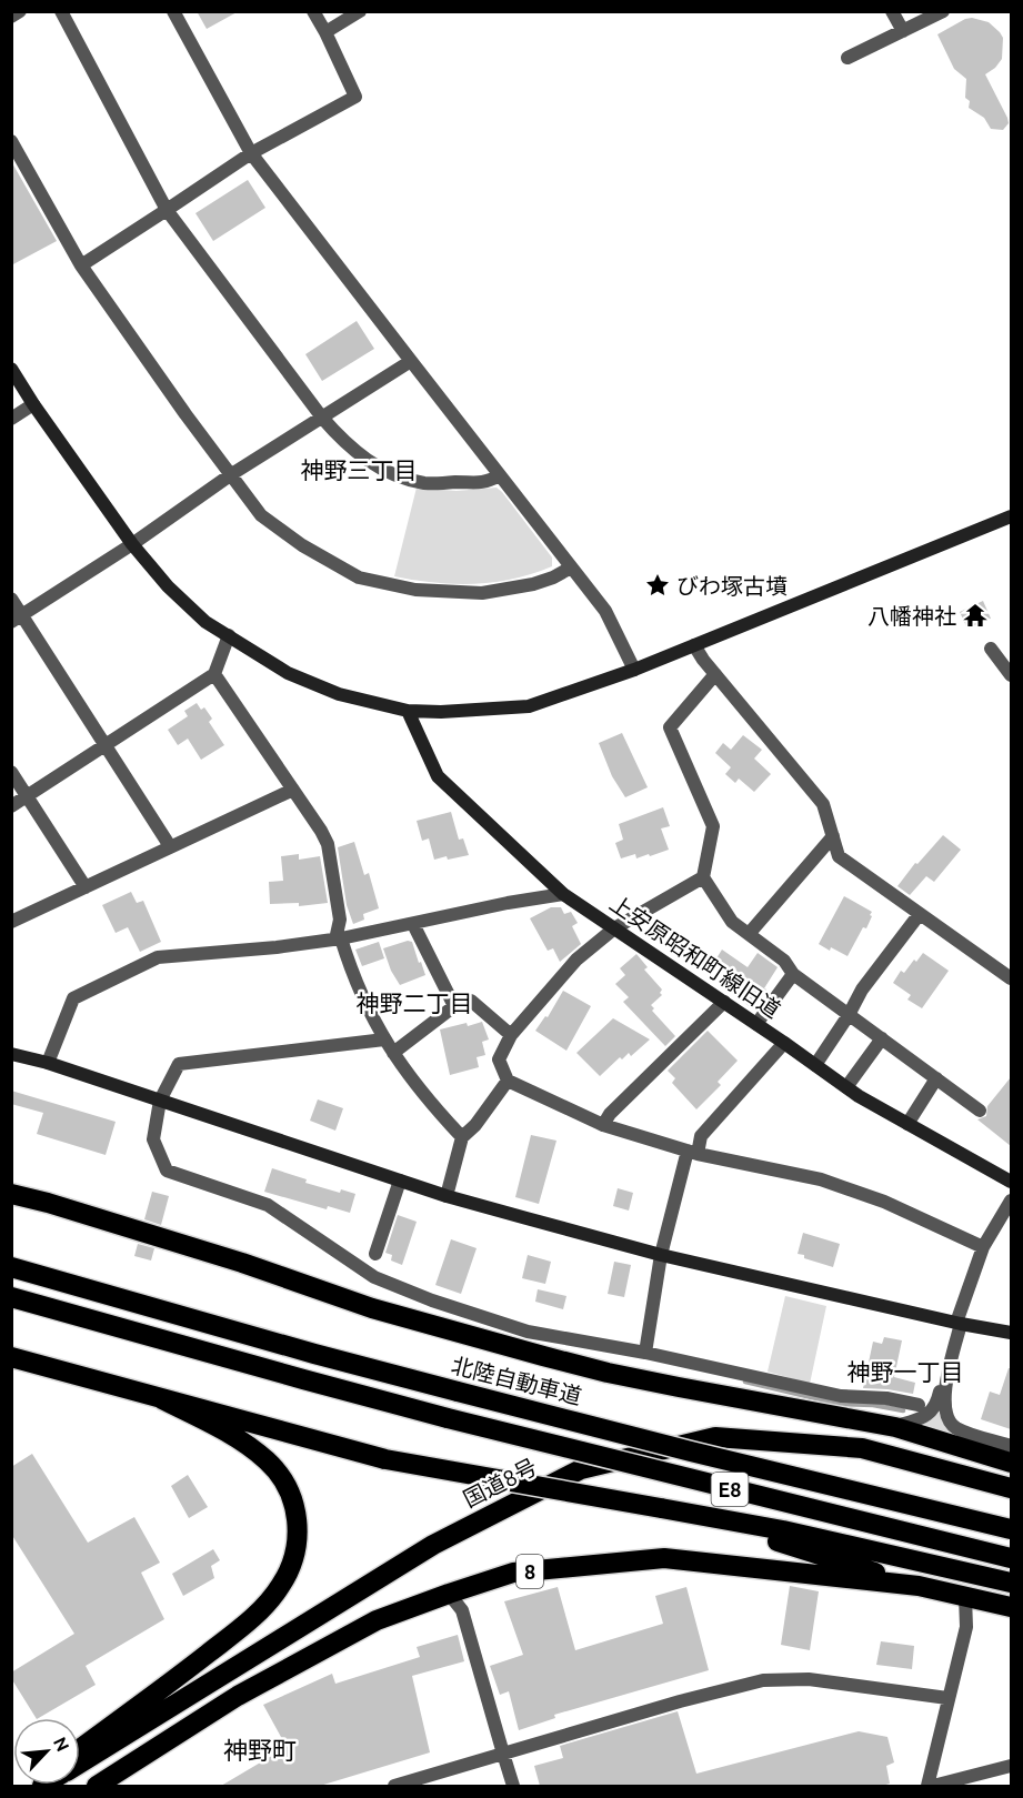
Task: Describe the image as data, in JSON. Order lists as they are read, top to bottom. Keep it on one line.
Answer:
{"streets":{"highway":["北陸自動車道","国道8号","E8","8"],"street":["上安原昭和町線旧道"]},"districts":["神野三丁目","神野二丁目","神野一丁目","神野町"],"places":{"place":["びわ塚古墳"],"temple":["八幡神社"]},"north":"top right"}
